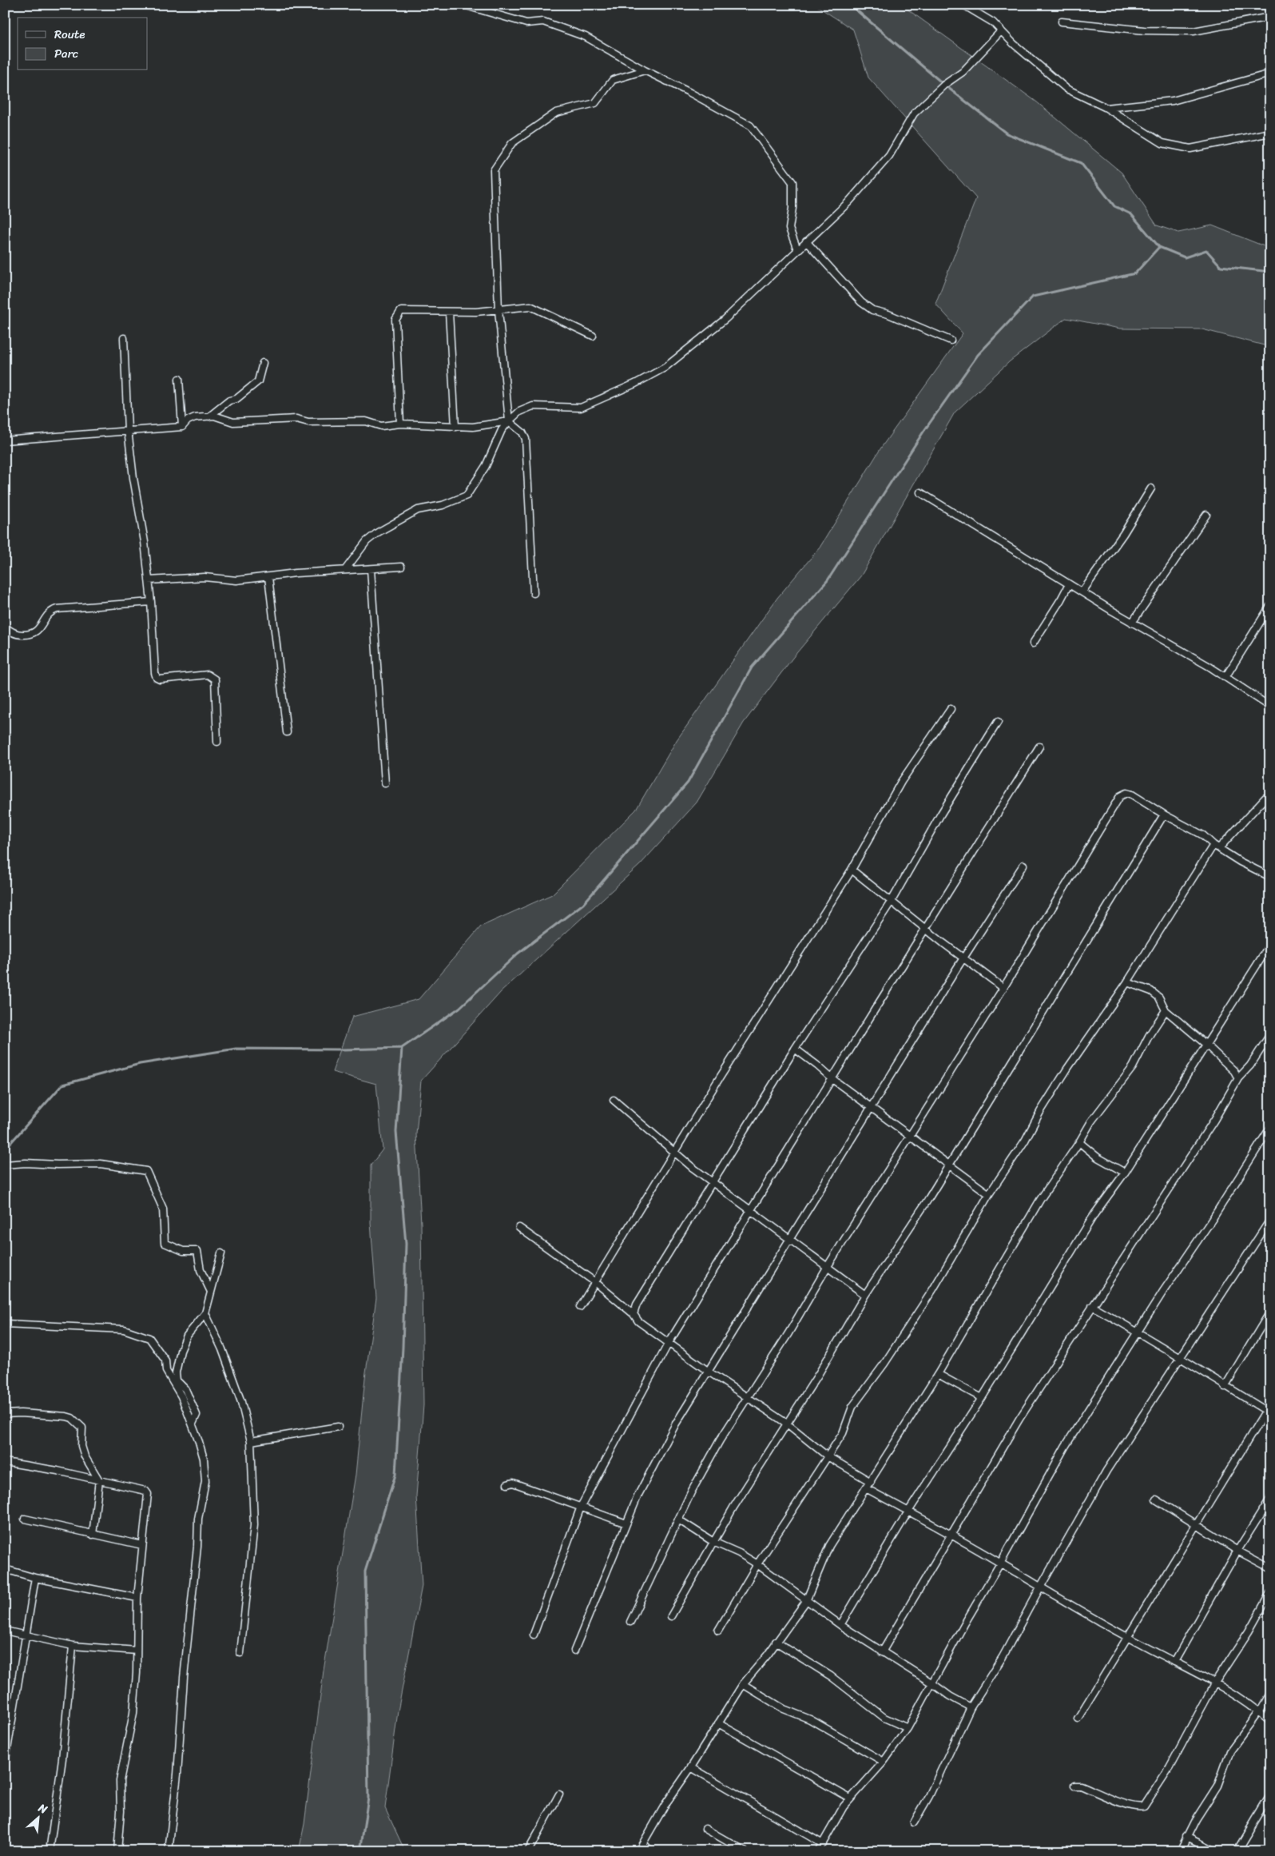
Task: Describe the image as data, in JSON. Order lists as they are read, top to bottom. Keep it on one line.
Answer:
{"legend":["Route","Parc"],"north":"top right"}
